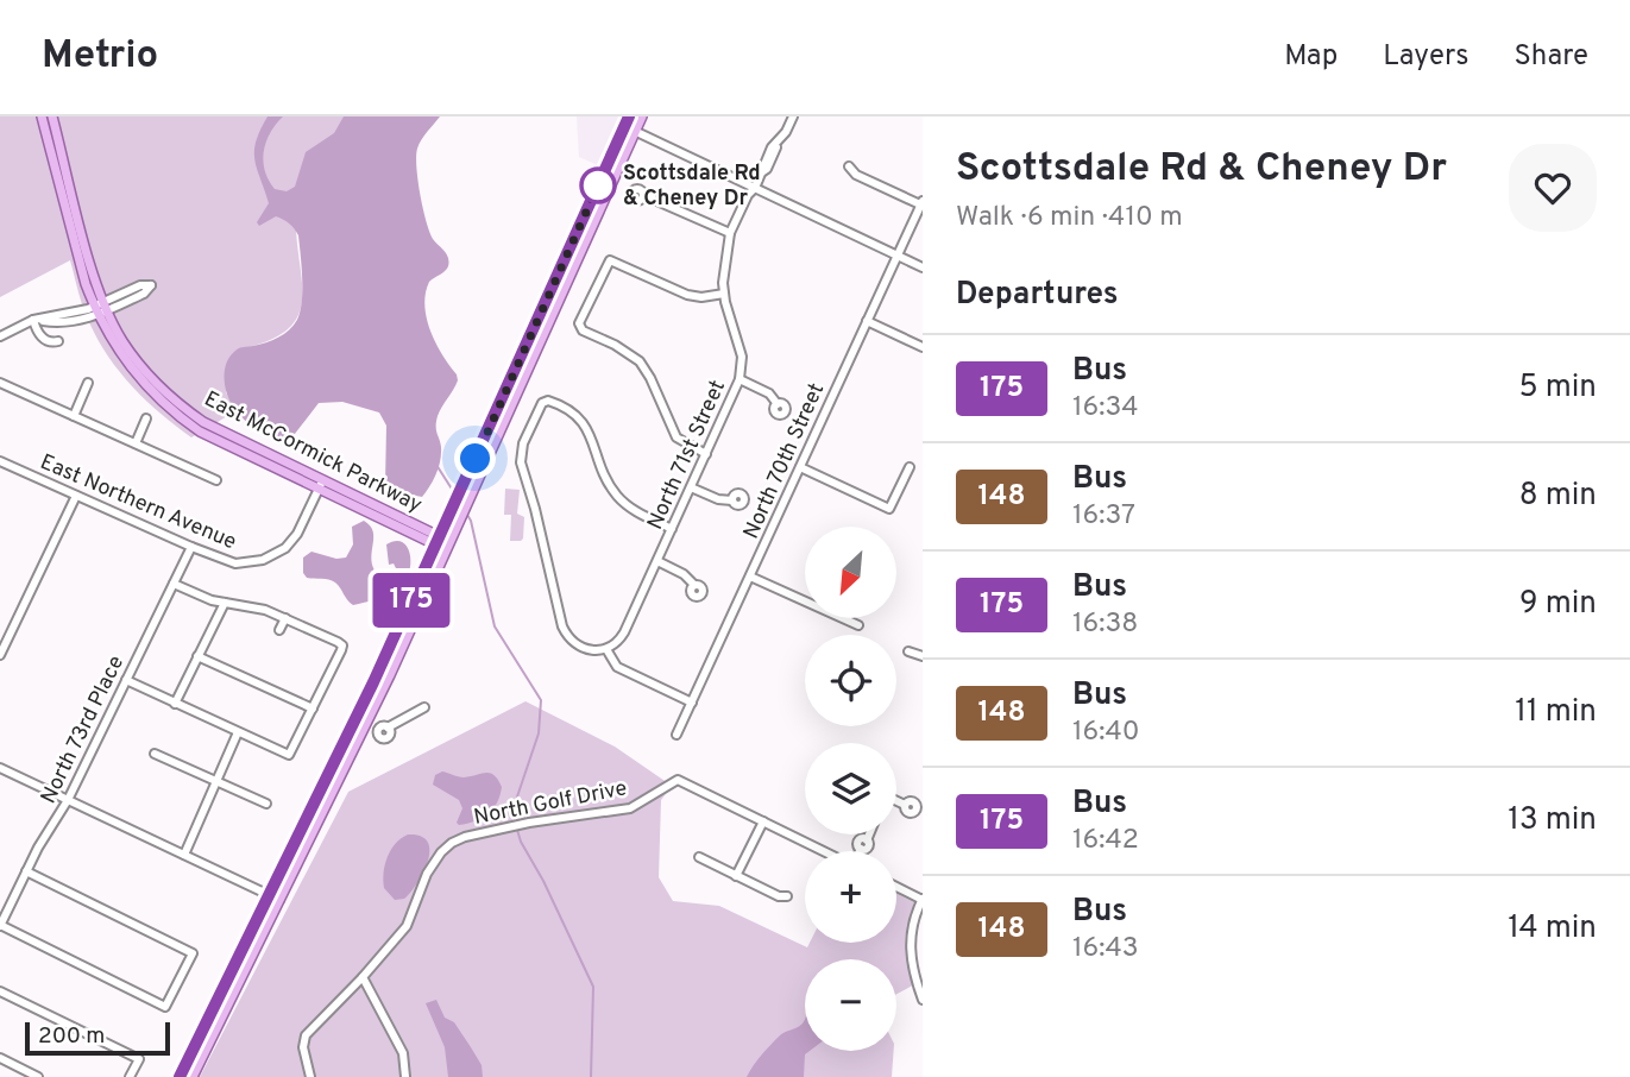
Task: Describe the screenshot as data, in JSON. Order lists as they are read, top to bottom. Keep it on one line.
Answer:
{"streets":{"main road":["East McCormick Parkway"],"street":["North 71st Street","North 70th Street","East Northern Avenue","North 73rd Place","North Golf Drive"]},"crossings":[["East McCormick Parkway","East Northern Avenue"],["East Northern Avenue","North 73rd Place"]],"places":["Scottsdale Rd & Cheney Dr"],"lines":["bus line 175"],"scale_bar":"200 m","north":"bottom left","page":{"header":"Metrio","nav":["Map","Layers","Share"],"on_map":"175","heading":[["Scottsdale Rd & Cheney Dr","Walk · 6 min · 410 m"],"Departures"],"list":[{"mark":"175","name":"Bus","note":"16:34","value":"5 min"},{"mark":"148","name":"Bus","note":"16:37","value":"8 min"},{"mark":"175","name":"Bus","note":"16:38","value":"9 min"},{"mark":"148","name":"Bus","note":"16:40","value":"11 min"},{"mark":"175","name":"Bus","note":"16:42","value":"13 min"},{"mark":"148","name":"Bus","note":"16:43","value":"14 min"}],"map_buttons":["+","−"],"scale":"200 m"}}
